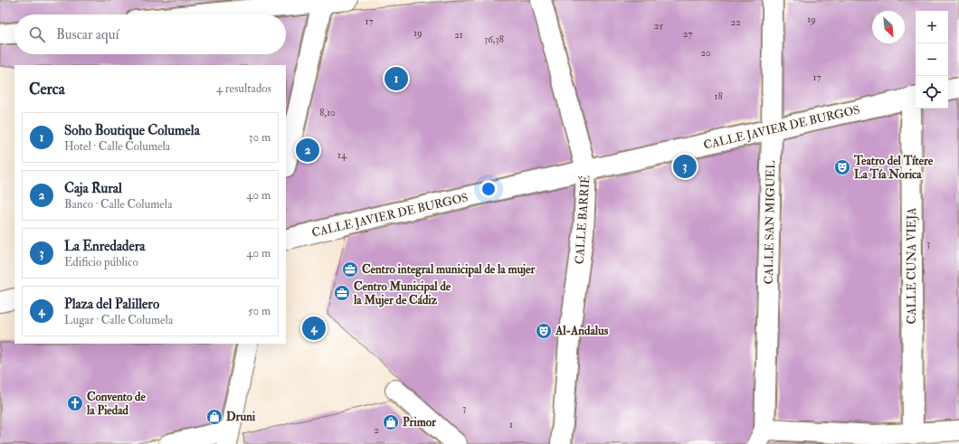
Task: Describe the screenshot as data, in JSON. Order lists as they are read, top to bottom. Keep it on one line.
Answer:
{"streets":{"street":["CALLE JAVIER DE BURGOS","CALLE BARRIÉ","CALLE SAN MIGUEL","CALLE CUNA VIEJA"]},"crossings":[["CALLE JAVIER DE BURGOS","CALLE BARRIÉ"],["CALLE JAVIER DE BURGOS","CALLE SAN MIGUEL"],["CALLE JAVIER DE BURGOS","CALLE CUNA VIEJA"]],"places":{"theatre":["Teatro del Títere La Tía Norica","Al-Andalus"],"office":["Centro integral municipal de la mujer","Centro Municipal de la Mujer de Cádiz"],"church":["Convento de la Piedad"],"shop":["Druni","Primor"]},"house_numbers":["19","17","22","25","19","27","21","36,38","20","17","18","8,10","14","3","3","1","2"],"north":"bottom right","page":{"map_buttons":["+","−"],"search":"Buscar aquí","pins":["1","2","3","4"],"heading":["Cerca","4 resultados"],"list":[{"mark":"1","name":"Soho Boutique Columela","note":"Hotel · Calle Columela","value":"30 m"},{"mark":"2","name":"Caja Rural","note":"Banco · Calle Columela","value":"40 m"},{"mark":"3","name":"La Enredadera","note":"Edificio público","value":"40 m"},{"mark":"4","name":"Plaza del Palillero","note":"Lugar · Calle Columela","value":"50 m"}]}}
